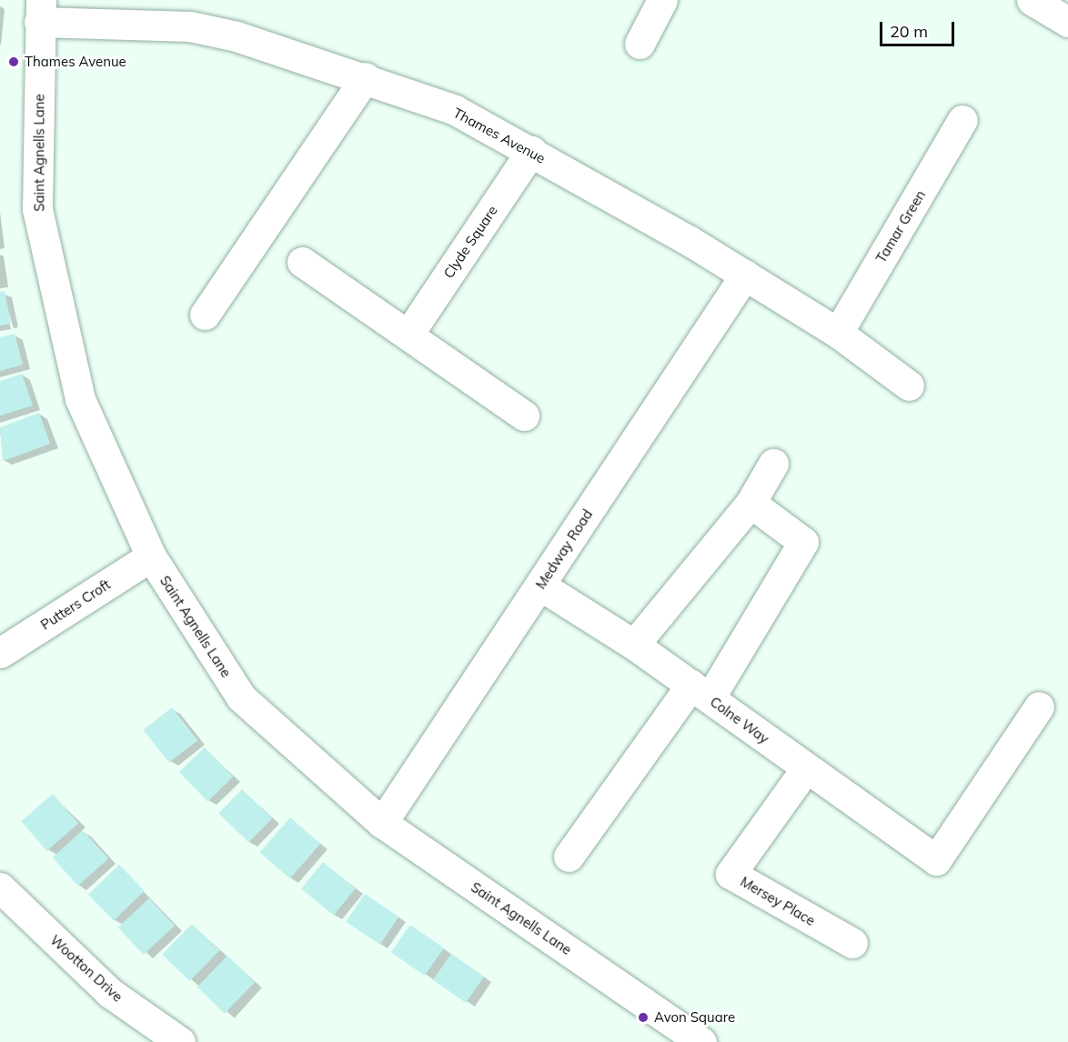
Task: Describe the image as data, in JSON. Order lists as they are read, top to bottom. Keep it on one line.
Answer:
{"streets":{"street":["Thames Avenue","Saint Agnells Lane","Tamar Green","Clyde Square","Medway Road","Putters Croft","Colne Way","Mersey Place","Wootton Drive"]},"crossings":[["Thames Avenue","Saint Agnells Lane"],["Thames Avenue","Tamar Green"],["Thames Avenue","Clyde Square"],["Thames Avenue","Medway Road"],["Saint Agnells Lane","Medway Road"],["Saint Agnells Lane","Putters Croft"],["Medway Road","Colne Way"],["Colne Way","Mersey Place"]],"places":["Thames Avenue","Avon Square"],"scale_bar":"20 m"}
